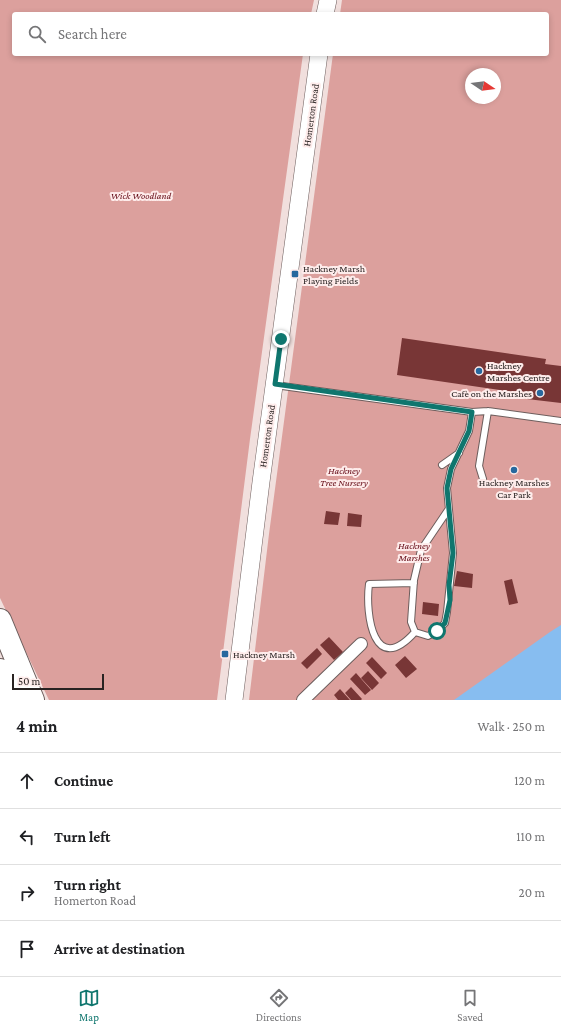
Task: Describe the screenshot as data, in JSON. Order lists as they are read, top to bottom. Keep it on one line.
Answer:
{"streets":{"main road":["Homerton Road"]},"parks":["Wick Woodland","Hackney Tree Nursery","Hackney Marshes"],"places":{"transit":["Hackney Marsh Playing Fields","Hackney Marsh"],"other":["Hackney Marshes Centre","Cafè on the Marshes","Hackney Marshes Car Park"]},"scale_bar":"50 m","north":"right","page":{"search":"Search here","scale":"50 m","heading":["4 min","Walk · 250 m"],"list":[["Continue","120 m"],["Turn left","110 m"],["Turn right","Homerton Road","20 m"],"Arrive at destination"],"nav":["Map","Directions","Saved"]}}
